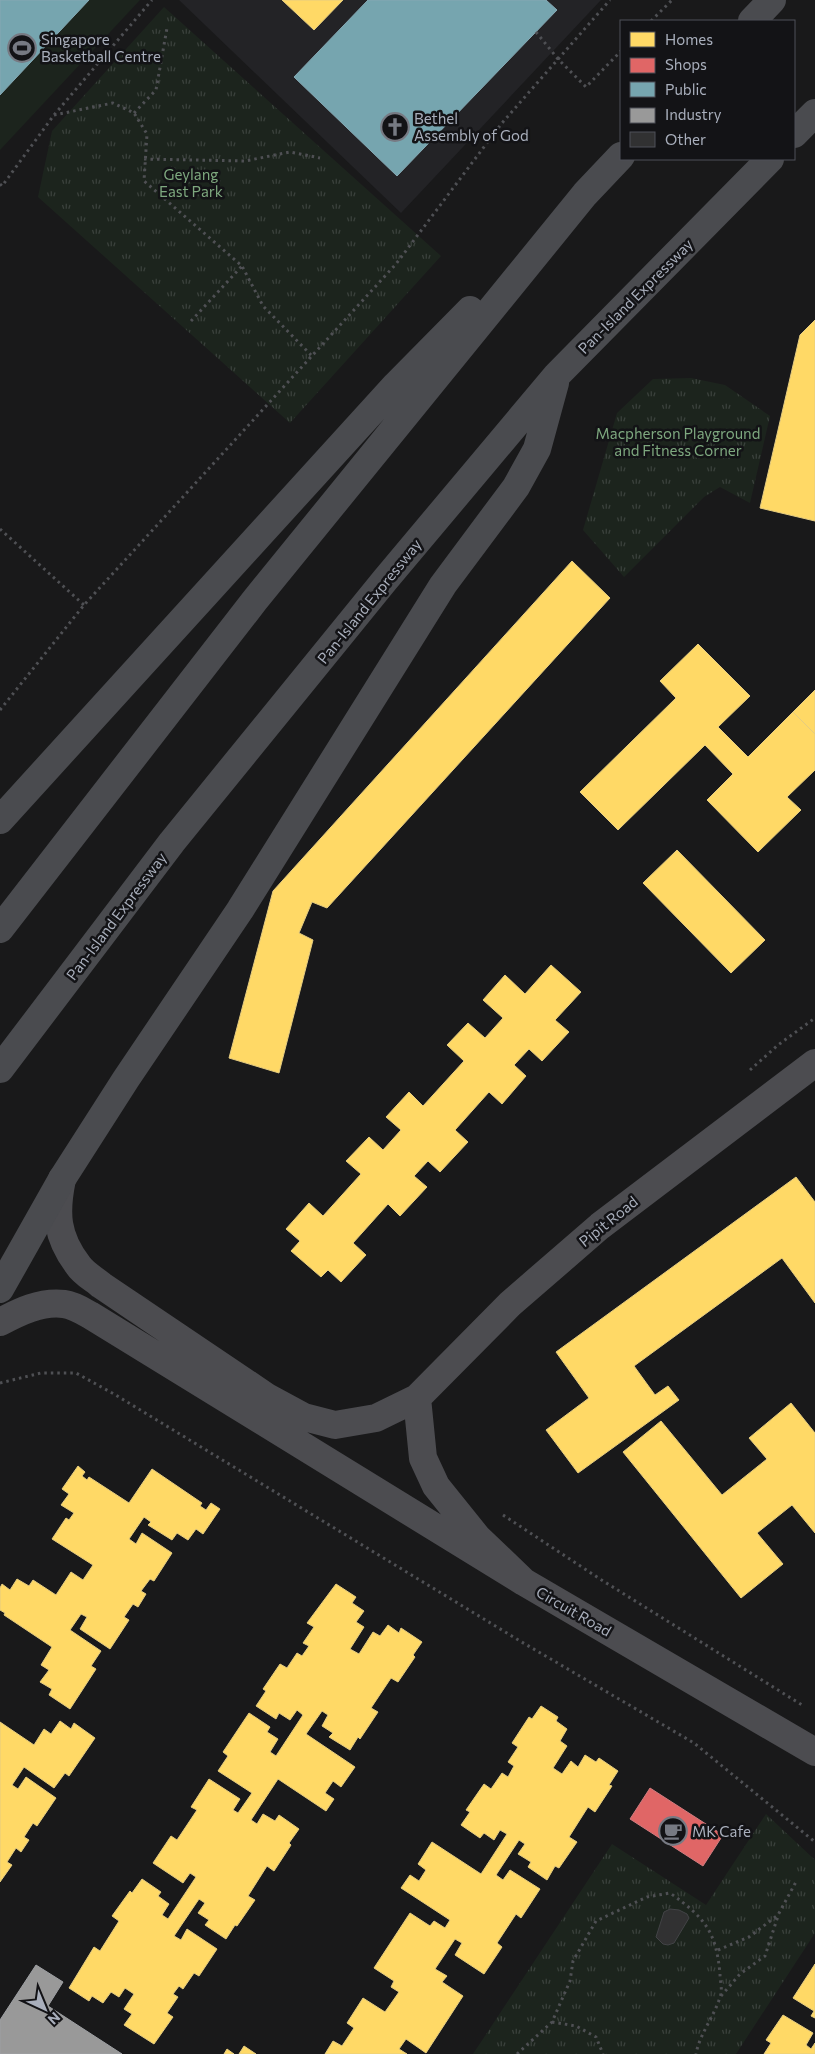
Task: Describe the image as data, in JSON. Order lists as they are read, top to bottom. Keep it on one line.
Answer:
{"streets":{"highway":["Pan-Island Expressway"],"street":["Pipit Road","Circuit Road"]},"crossings":[["Pipit Road","Circuit Road"]],"parks":["Geylang East Park","Macpherson Playground and Fitness Corner"],"places":{"sports":["Singapore Basketball Centre"],"church":["Bethel Assembly of God"],"cafe":["MK Cafe"]},"legend":["Homes","Shops","Public","Industry","Other"],"north":"bottom right"}
